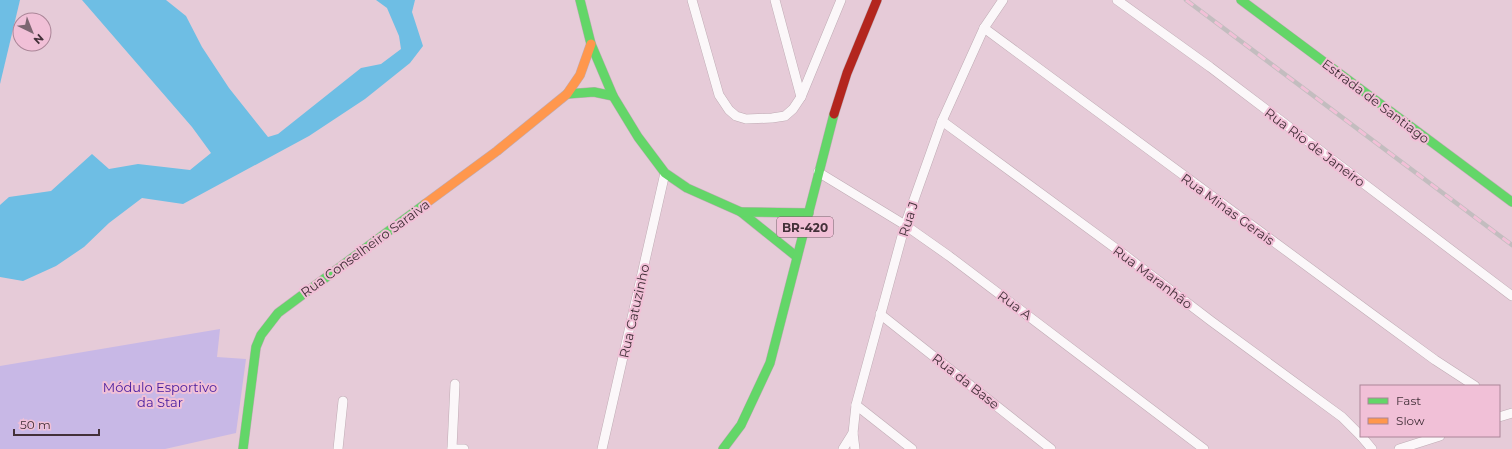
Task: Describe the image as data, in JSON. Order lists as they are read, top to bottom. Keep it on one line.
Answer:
{"streets":{"street":["Estrada de Santiago","Rua Rio de Janeiro","Rua Minas Gerais","Rua J","BR-420","Rua Conselheiro Saraiva","Rua Maranhão","Rua A","Rua Catuzinho","Rua da Base"]},"crossings":[["Rua Minas Gerais","Rua J"],["Rua J","Rua Maranhão"],["Rua J","Rua A"],["Rua J","Rua da Base"],["BR-420","Rua A"]],"parks":["Módulo Esportivo da Star"],"legend":["Fast","Slow"],"scale_bar":"50 m","north":"bottom right"}
